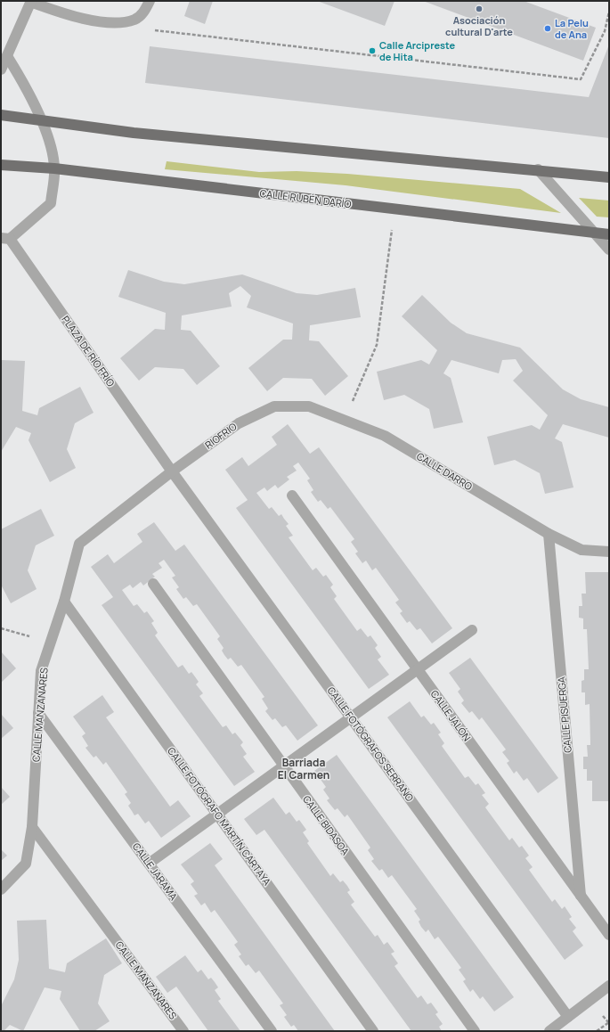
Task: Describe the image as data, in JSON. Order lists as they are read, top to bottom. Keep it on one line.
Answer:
{"streets":{"main road":["CALLE RUBÉN DARÍO"],"street":["PLAZA DE RÍO FRÍO","RIOFRIO","CALLE DARRO","CALLE MANZANARES","CALLE PISUERGA","CALLE JALÓN","CALLE FOTÓGRAFOS SERRANO","CALLE FOTÓGRAFO MARTÍN CARTAYA","CALLE BIDASOA","CALLE JARAMA"]},"crossings":[["PLAZA DE RÍO FRÍO","RIOFRIO"],["PLAZA DE RÍO FRÍO","CALLE FOTÓGRAFOS SERRANO"],["RIOFRIO","CALLE DARRO"],["RIOFRIO","CALLE MANZANARES"],["RIOFRIO","CALLE FOTÓGRAFOS SERRANO"],["CALLE DARRO","CALLE PISUERGA"],["CALLE MANZANARES","CALLE FOTÓGRAFO MARTÍN CARTAYA"],["CALLE MANZANARES","CALLE JARAMA"],["CALLE PISUERGA","CALLE JALÓN"]],"districts":["Barriada El Carmen"],"places":["Asociación cultural D'arte","La Pelu de Ana","Calle Arcipreste de Hita"]}
